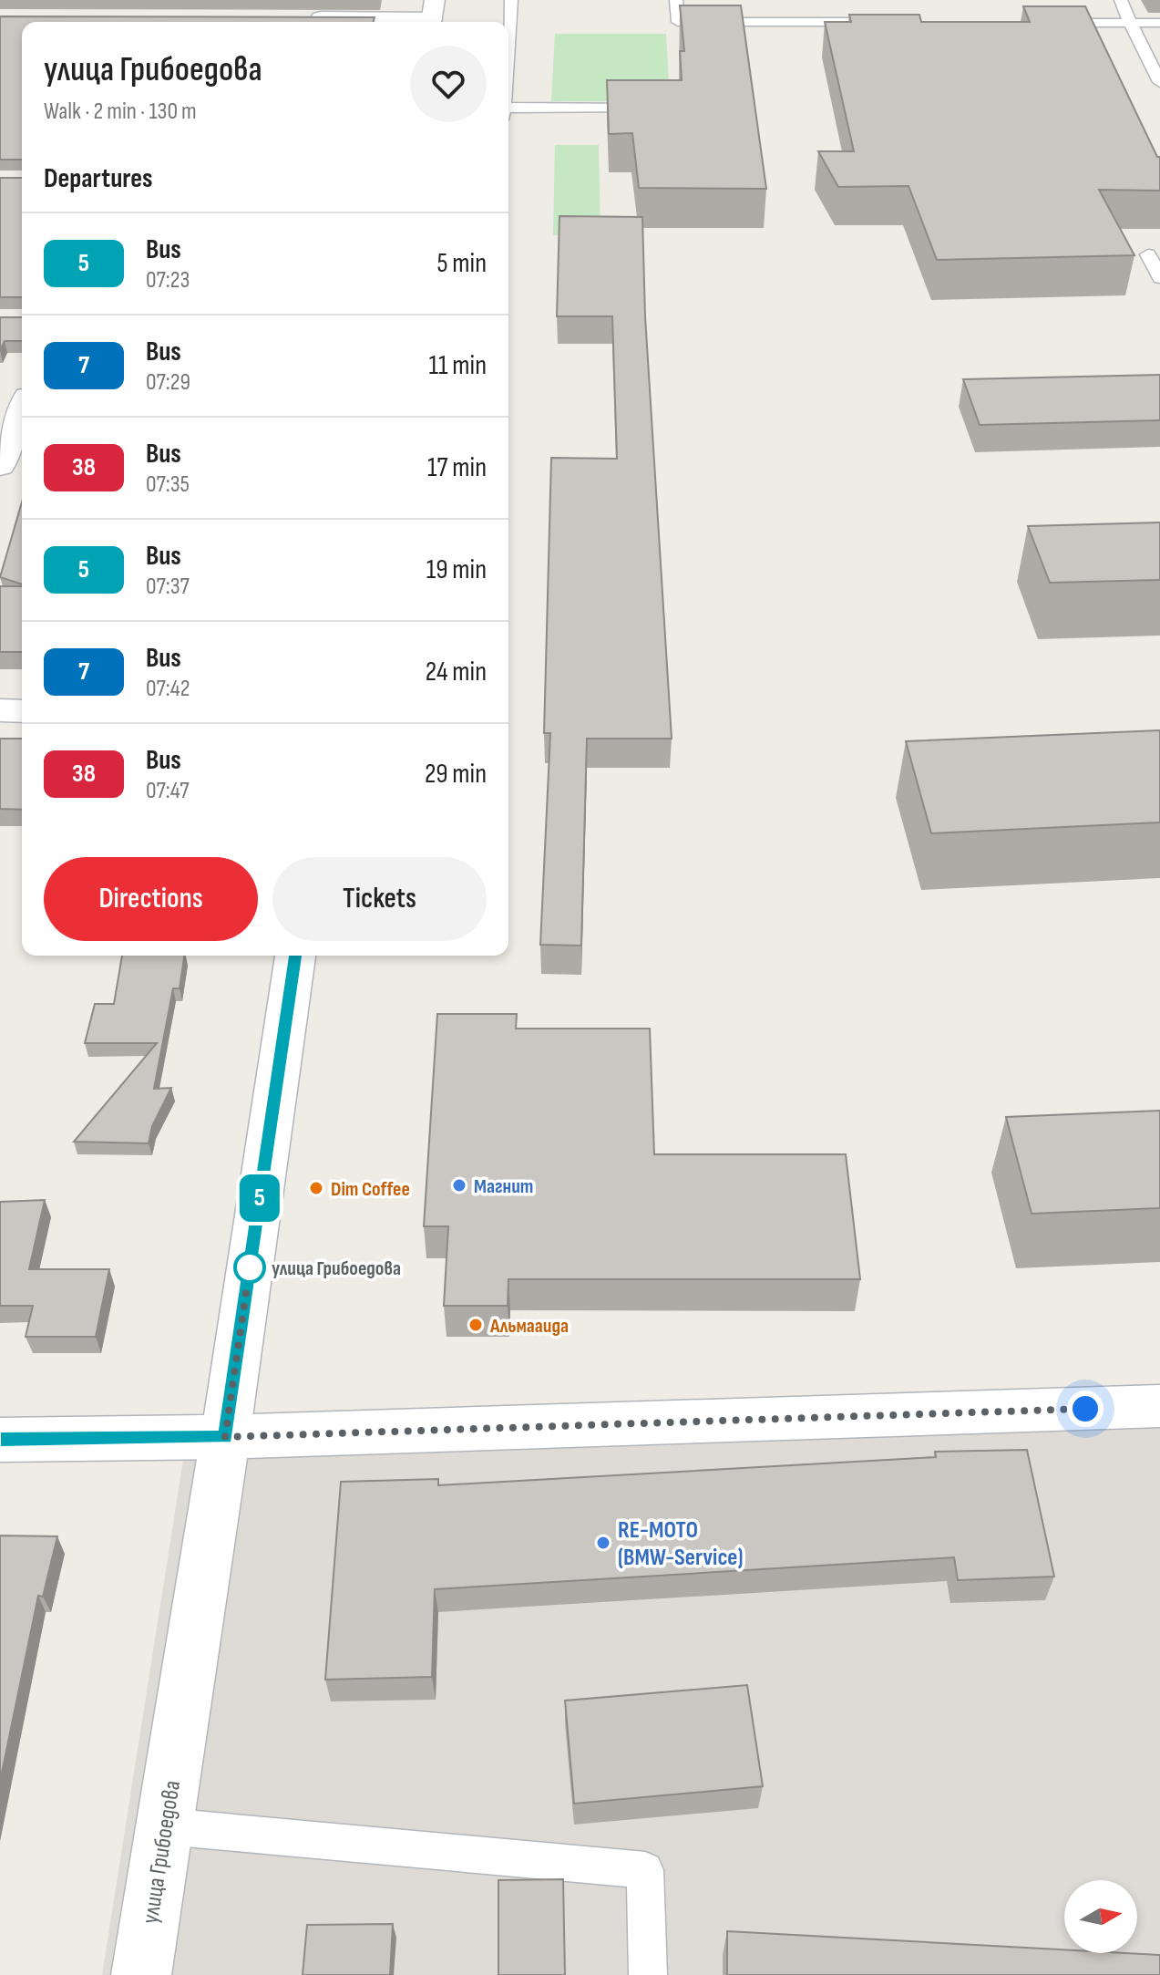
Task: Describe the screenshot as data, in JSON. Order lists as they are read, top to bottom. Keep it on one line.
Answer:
{"streets":{"street":["улица Грибоедова"]},"places":["Магнит","Dim Coffee","улица Грибоедова","Альмааида","RE-MOTO (BMW-Service)"],"lines":["bus line 5"],"north":"right","page":{"on_map":"5","heading":[["улица Грибоедова","Walk · 2 min · 130 m"],"Departures"],"list":[{"mark":"5","name":"Bus","note":"07:23","value":"5 min"},{"mark":"7","name":"Bus","note":"07:29","value":"11 min"},{"mark":"38","name":"Bus","note":"07:35","value":"17 min"},{"mark":"5","name":"Bus","note":"07:37","value":"19 min"},{"mark":"7","name":"Bus","note":"07:42","value":"24 min"},{"mark":"38","name":"Bus","note":"07:47","value":"29 min"}],"buttons":["Directions","Tickets"]}}
